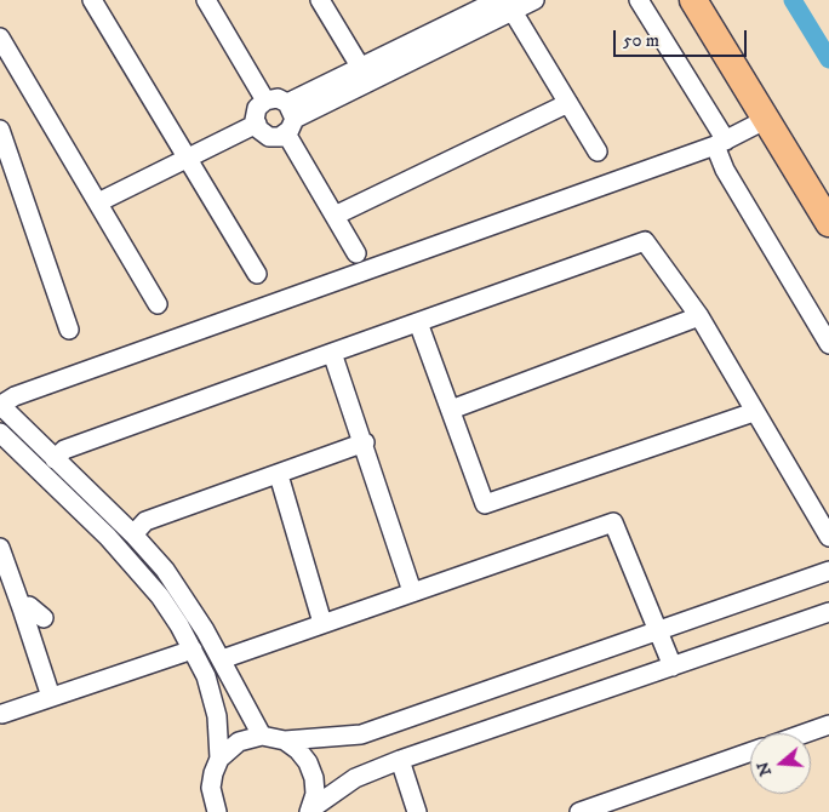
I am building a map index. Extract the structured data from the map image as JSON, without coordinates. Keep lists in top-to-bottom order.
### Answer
{
  "scale_bar": "50 m",
  "north": "left"
}
